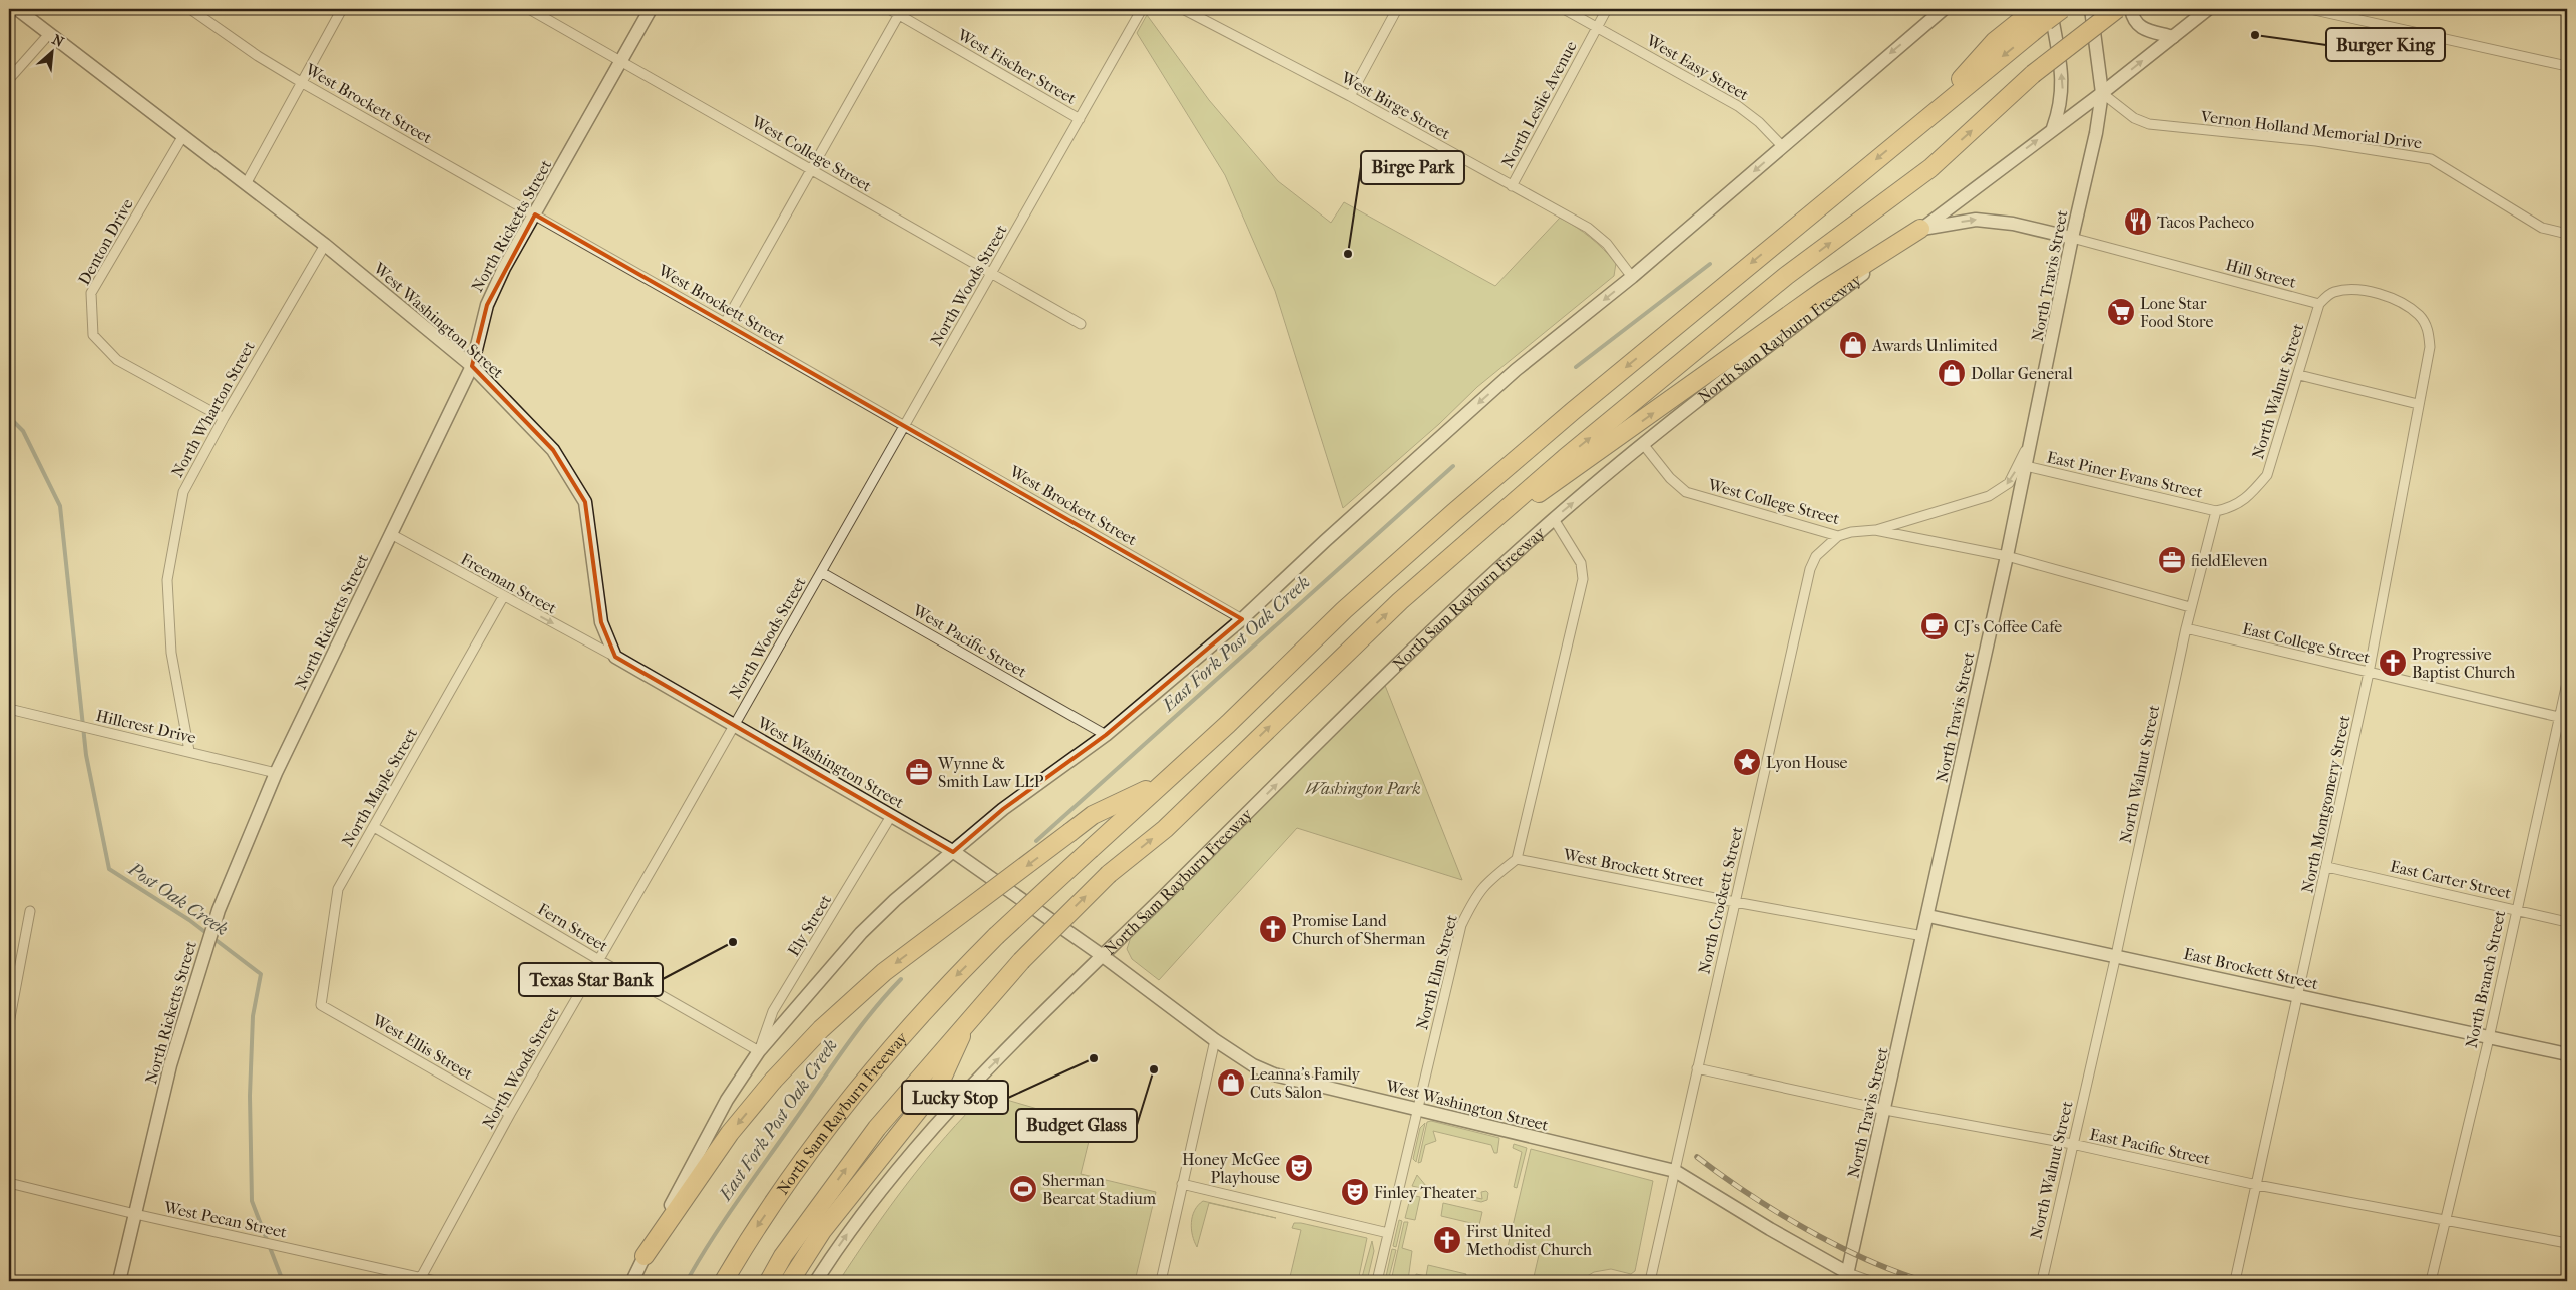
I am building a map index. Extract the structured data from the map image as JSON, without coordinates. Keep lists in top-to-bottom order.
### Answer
{
  "streets": {
    "highway": ["North Sam Rayburn Freeway"],
    "main road": [
      "North Ricketts Street",
      "North Travis Street",
      "West Washington Street",
      "East Brockett Street"
    ],
    "street": [
      "West Fischer Street",
      "West Easy Street",
      "West Brockett Street",
      "North Leslie Avenue",
      "West Birge Street",
      "Vernon Holland Memorial Drive",
      "West College Street",
      "Denton Drive",
      "Hill Street",
      "North Woods Street",
      "North Walnut Street",
      "North Wharton Street",
      "East Piner Evans Street",
      "Freeman Street",
      "West Pacific Street",
      "East College Street",
      "Hillcrest Drive",
      "North Maple Street",
      "North Montgomery Street",
      "East Carter Street",
      "North Crockett Street",
      "Ely Street",
      "Fern Street",
      "North Elm Street",
      "North Branch Street",
      "West Ellis Street",
      "East Pacific Street",
      "West Pecan Street"
    ]
  },
  "crossings": [
    ["West Fischer Street", "North Woods Street"],
    ["West Easy Street", "North Leslie Avenue"],
    ["West Brockett Street", "North Ricketts Street"],
    ["West Brockett Street", "North Travis Street"],
    ["West Brockett Street", "North Woods Street"],
    ["West Brockett Street", "North Crockett Street"],
    ["West Brockett Street", "North Elm Street"],
    ["North Leslie Avenue", "West Birge Street"],
    ["Vernon Holland Memorial Drive", "North Travis Street"],
    ["Vernon Holland Memorial Drive", "North Sam Rayburn Freeway"],
    ["West College Street", "North Ricketts Street"],
    ["West College Street", "North Travis Street"],
    ["West College Street", "North Woods Street"],
    ["West College Street", "North Sam Rayburn Freeway"],
    ["West College Street", "North Crockett Street"],
    ["North Ricketts Street", "West Washington Street"],
    ["North Ricketts Street", "Freeman Street"],
    ["North Ricketts Street", "Hillcrest Drive"],
    ["North Ricketts Street", "West Pecan Street"],
    ["Denton Drive", "West Washington Street"],
    ["Denton Drive", "North Wharton Street"],
    ["Hill Street", "North Travis Street"],
    ["Hill Street", "North Walnut Street"],
    ["Hill Street", "North Montgomery Street"],
    ["North Travis Street", "West Washington Street"],
    ["North Travis Street", "North Sam Rayburn Freeway"],
    ["North Travis Street", "East Piner Evans Street"],
    ["North Travis Street", "East Brockett Street"],
    ["North Travis Street", "East Pacific Street"],
    ["North Woods Street", "West Washington Street"],
    ["North Woods Street", "West Pacific Street"],
    ["North Woods Street", "Fern Street"],
    ["North Woods Street", "West Ellis Street"],
    ["North Woods Street", "West Pecan Street"],
    ["West Washington Street", "North Sam Rayburn Freeway"],
    ["West Washington Street", "North Wharton Street"],
    ["West Washington Street", "Freeman Street"],
    ["West Washington Street", "North Crockett Street"],
    ["West Washington Street", "Ely Street"],
    ["West Washington Street", "North Elm Street"],
    ["North Walnut Street", "East Piner Evans Street"],
    ["North Walnut Street", "East College Street"],
    ["North Walnut Street", "North Montgomery Street"],
    ["North Walnut Street", "East Brockett Street"],
    ["North Walnut Street", "East Pacific Street"],
    ["North Wharton Street", "Hillcrest Drive"],
    ["Freeman Street", "North Maple Street"],
    ["East College Street", "North Montgomery Street"],
    ["East College Street", "North Branch Street"],
    ["North Maple Street", "Fern Street"],
    ["North Maple Street", "West Ellis Street"],
    ["North Montgomery Street", "East Carter Street"],
    ["North Montgomery Street", "East Brockett Street"],
    ["North Montgomery Street", "East Pacific Street"],
    ["East Carter Street", "North Branch Street"],
    ["North Crockett Street", "East Pacific Street"],
    ["Ely Street", "Fern Street"],
    ["East Brockett Street", "North Branch Street"],
    ["North Branch Street", "East Pacific Street"]
  ],
  "one_way": ["Freeman Street"],
  "water": ["East Fork Post Oak Creek", "Post Oak Creek"],
  "parks": ["Washington Park"],
  "places": {
    "other": [
      "Burger King",
      "Birge Park",
      "Texas Star Bank",
      "Lucky Stop",
      "Budget Glass"
    ],
    "restaurant": ["Tacos Pacheco"],
    "supermarket": ["Lone Star Food Store"],
    "shop": ["Awards Unlimited", "Dollar General", "Leanna's Family Cuts Salon"],
    "office": ["fieldEleven", "Wynne & Smith Law LLP"],
    "cafe": ["CJ’s Coffee Cafe"],
    "church": ["Progressive Baptist Church", "Promise Land Church of Sherman", "First United Methodist Church"],
    "place": ["Lyon House"],
    "theatre": ["Honey McGee Playhouse", "Finley Theater"],
    "sports": ["Sherman Bearcat Stadium"]
  },
  "north": "top right"
}
